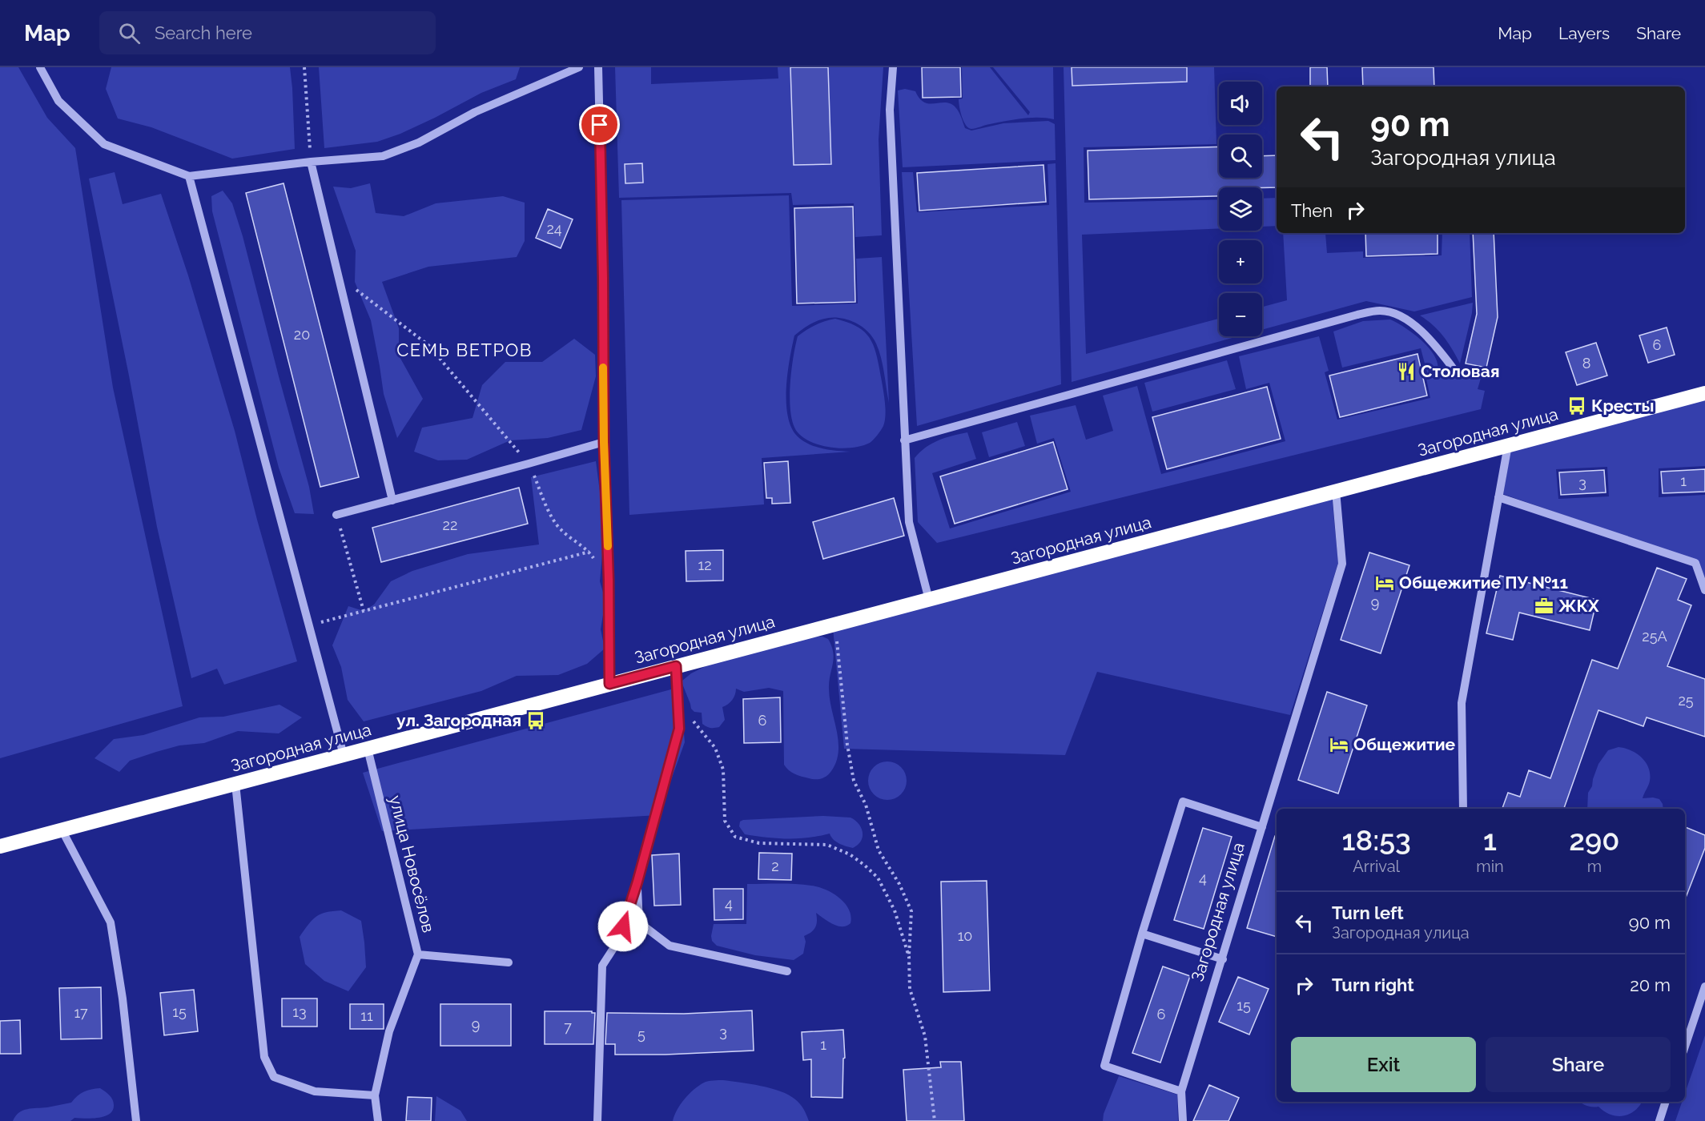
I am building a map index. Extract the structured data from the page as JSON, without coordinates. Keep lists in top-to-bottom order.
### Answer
{
  "streets": {
    "highway": ["Загородная улица"],
    "street": ["улица Новосёлов"]
  },
  "crossings": [
    ["Загородная улица", "улица Новосёлов"]
  ],
  "districts": ["СЕМЬ ВЕТРОВ"],
  "places": {
    "restaurant": ["Столовая"],
    "bus stop": ["Кресты", "ул. Загородная"],
    "hotel": ["Общежитие ПУ №11", "Общежитие"],
    "office": ["ЖКХ"]
  },
  "house_numbers": [
    "24",
    "20",
    "6",
    "8",
    "1",
    "3",
    "22",
    "12",
    "9",
    "25А",
    "25",
    "6",
    "2",
    "4",
    "4",
    "10",
    "15",
    "15",
    "13",
    "17",
    "6",
    "11",
    "9",
    "7",
    "3",
    "5",
    "1"
  ],
  "page": {
    "header": "Map",
    "search": "Search here",
    "nav": ["Map", "Layers", "Share"],
    "map_buttons": ["+", "−"],
    "turn": ["90 m", "Загородная улица"],
    "then": "Then",
    "eta": [
      "18:53",
      "Arrival",
      "1",
      "min",
      "290",
      "m"
    ],
    "list": [
      {
        "name": "Turn left",
        "note": "Загородная улица",
        "value": "90 m"
      },
      {
        "name": "Turn right",
        "value": "20 m"
      }
    ],
    "buttons": ["Exit", "Share"]
  }
}
